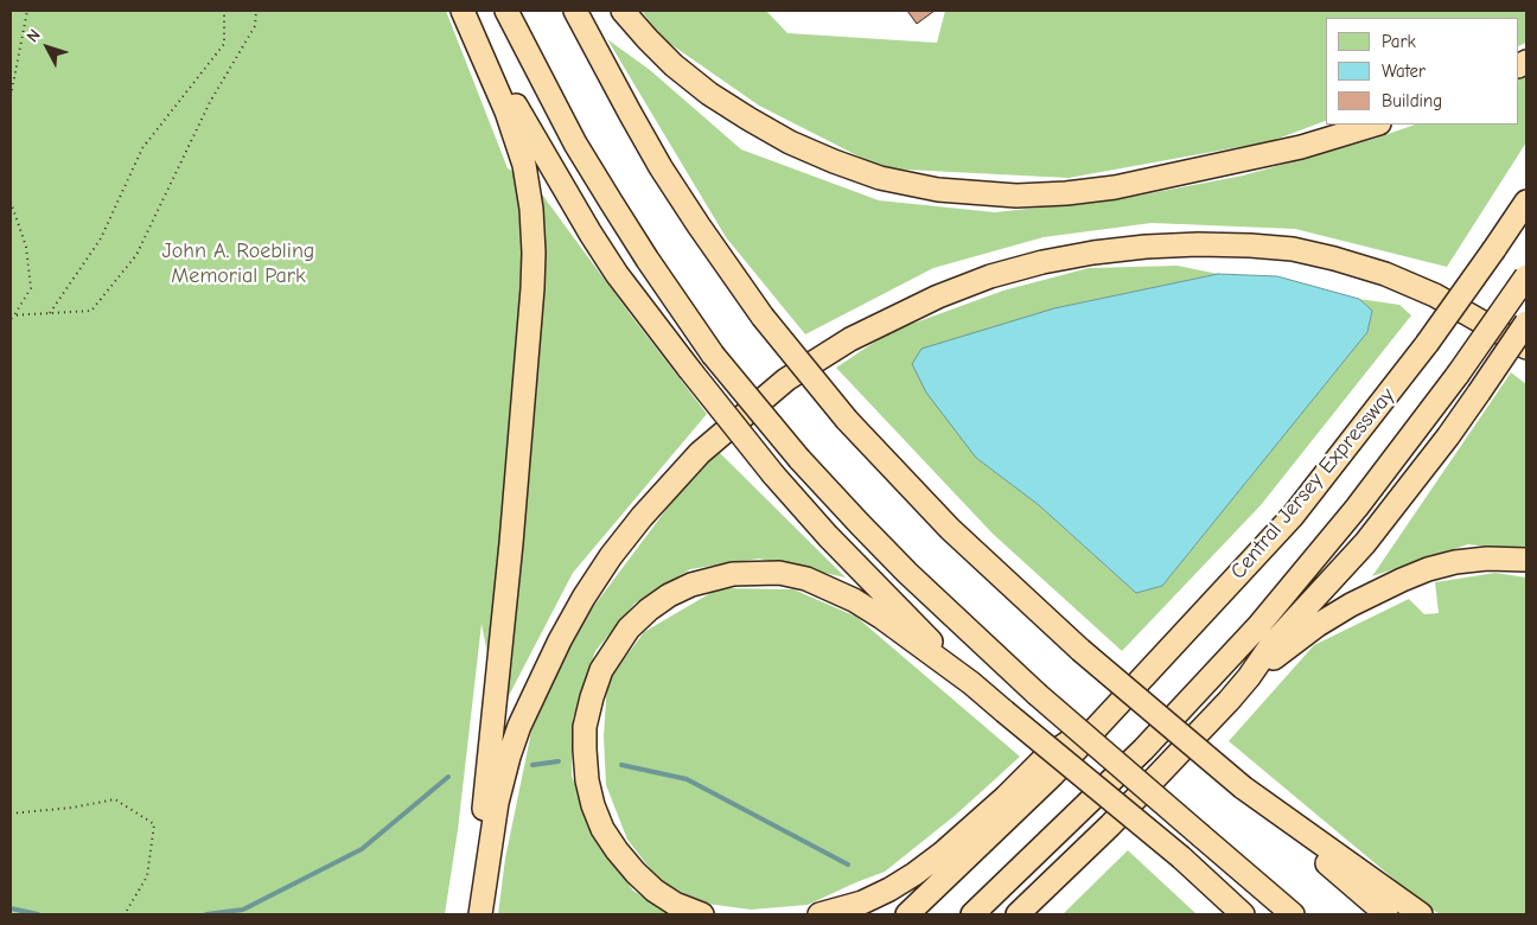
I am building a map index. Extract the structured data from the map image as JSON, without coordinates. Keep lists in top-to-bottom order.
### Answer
{
  "streets": {
    "highway": ["Central Jersey Expressway"]
  },
  "parks": ["John A. Roebling Memorial Park"],
  "legend": ["Park", "Water", "Building"],
  "north": "top left"
}
